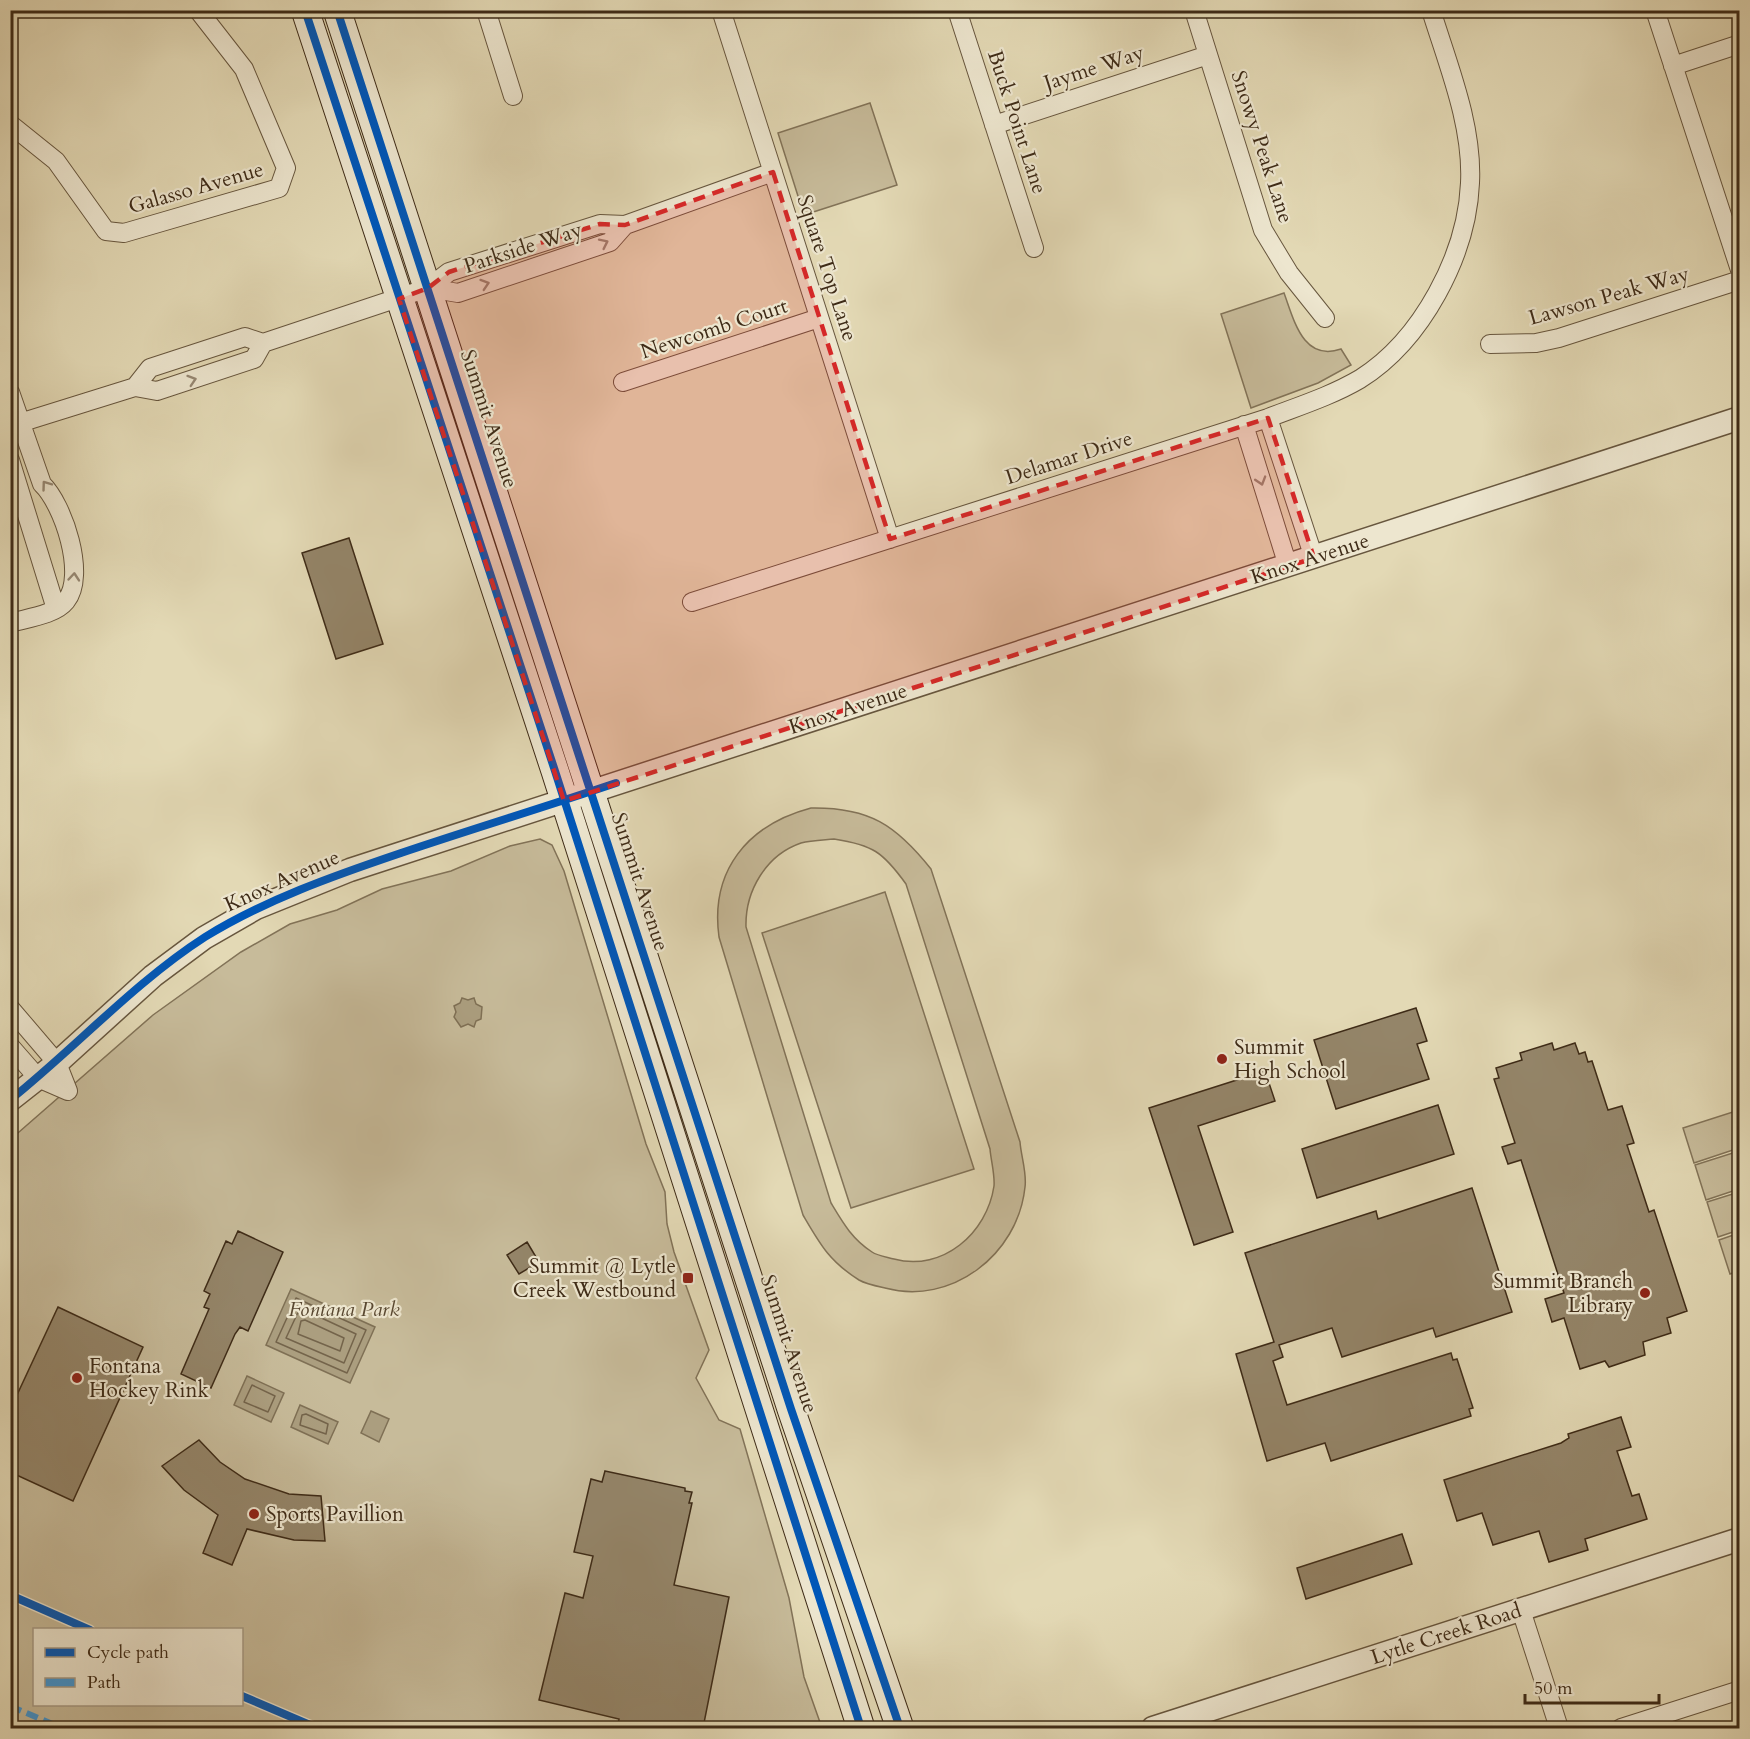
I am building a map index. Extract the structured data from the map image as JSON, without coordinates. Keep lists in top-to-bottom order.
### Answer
{
  "streets": {
    "main road": ["Summit Avenue"],
    "street": [
      "Jayme Way",
      "Buck Point Lane",
      "Snowy Peak Lane",
      "Galasso Avenue",
      "Parkside Way",
      "Square Top Lane",
      "Lawson Peak Way",
      "Newcomb Court",
      "Delamar Drive",
      "Knox Avenue",
      "Lytle Creek Road"
    ]
  },
  "crossings": [
    ["Jayme Way", "Buck Point Lane"],
    ["Jayme Way", "Snowy Peak Lane"],
    ["Parkside Way", "Square Top Lane"],
    ["Parkside Way", "Summit Avenue"],
    ["Square Top Lane", "Newcomb Court"],
    ["Square Top Lane", "Delamar Drive"],
    ["Summit Avenue", "Knox Avenue"]
  ],
  "parks": ["Fontana Park"],
  "places": {
    "other": [
      "Summit High School",
      "Summit Branch Library",
      "Fontana Hockey Rink",
      "Sports Pavillion"
    ],
    "transit": ["Summit @ Lytle Creek Westbound"]
  },
  "legend": ["Cycle path", "Path"],
  "scale_bar": "50 m"
}
